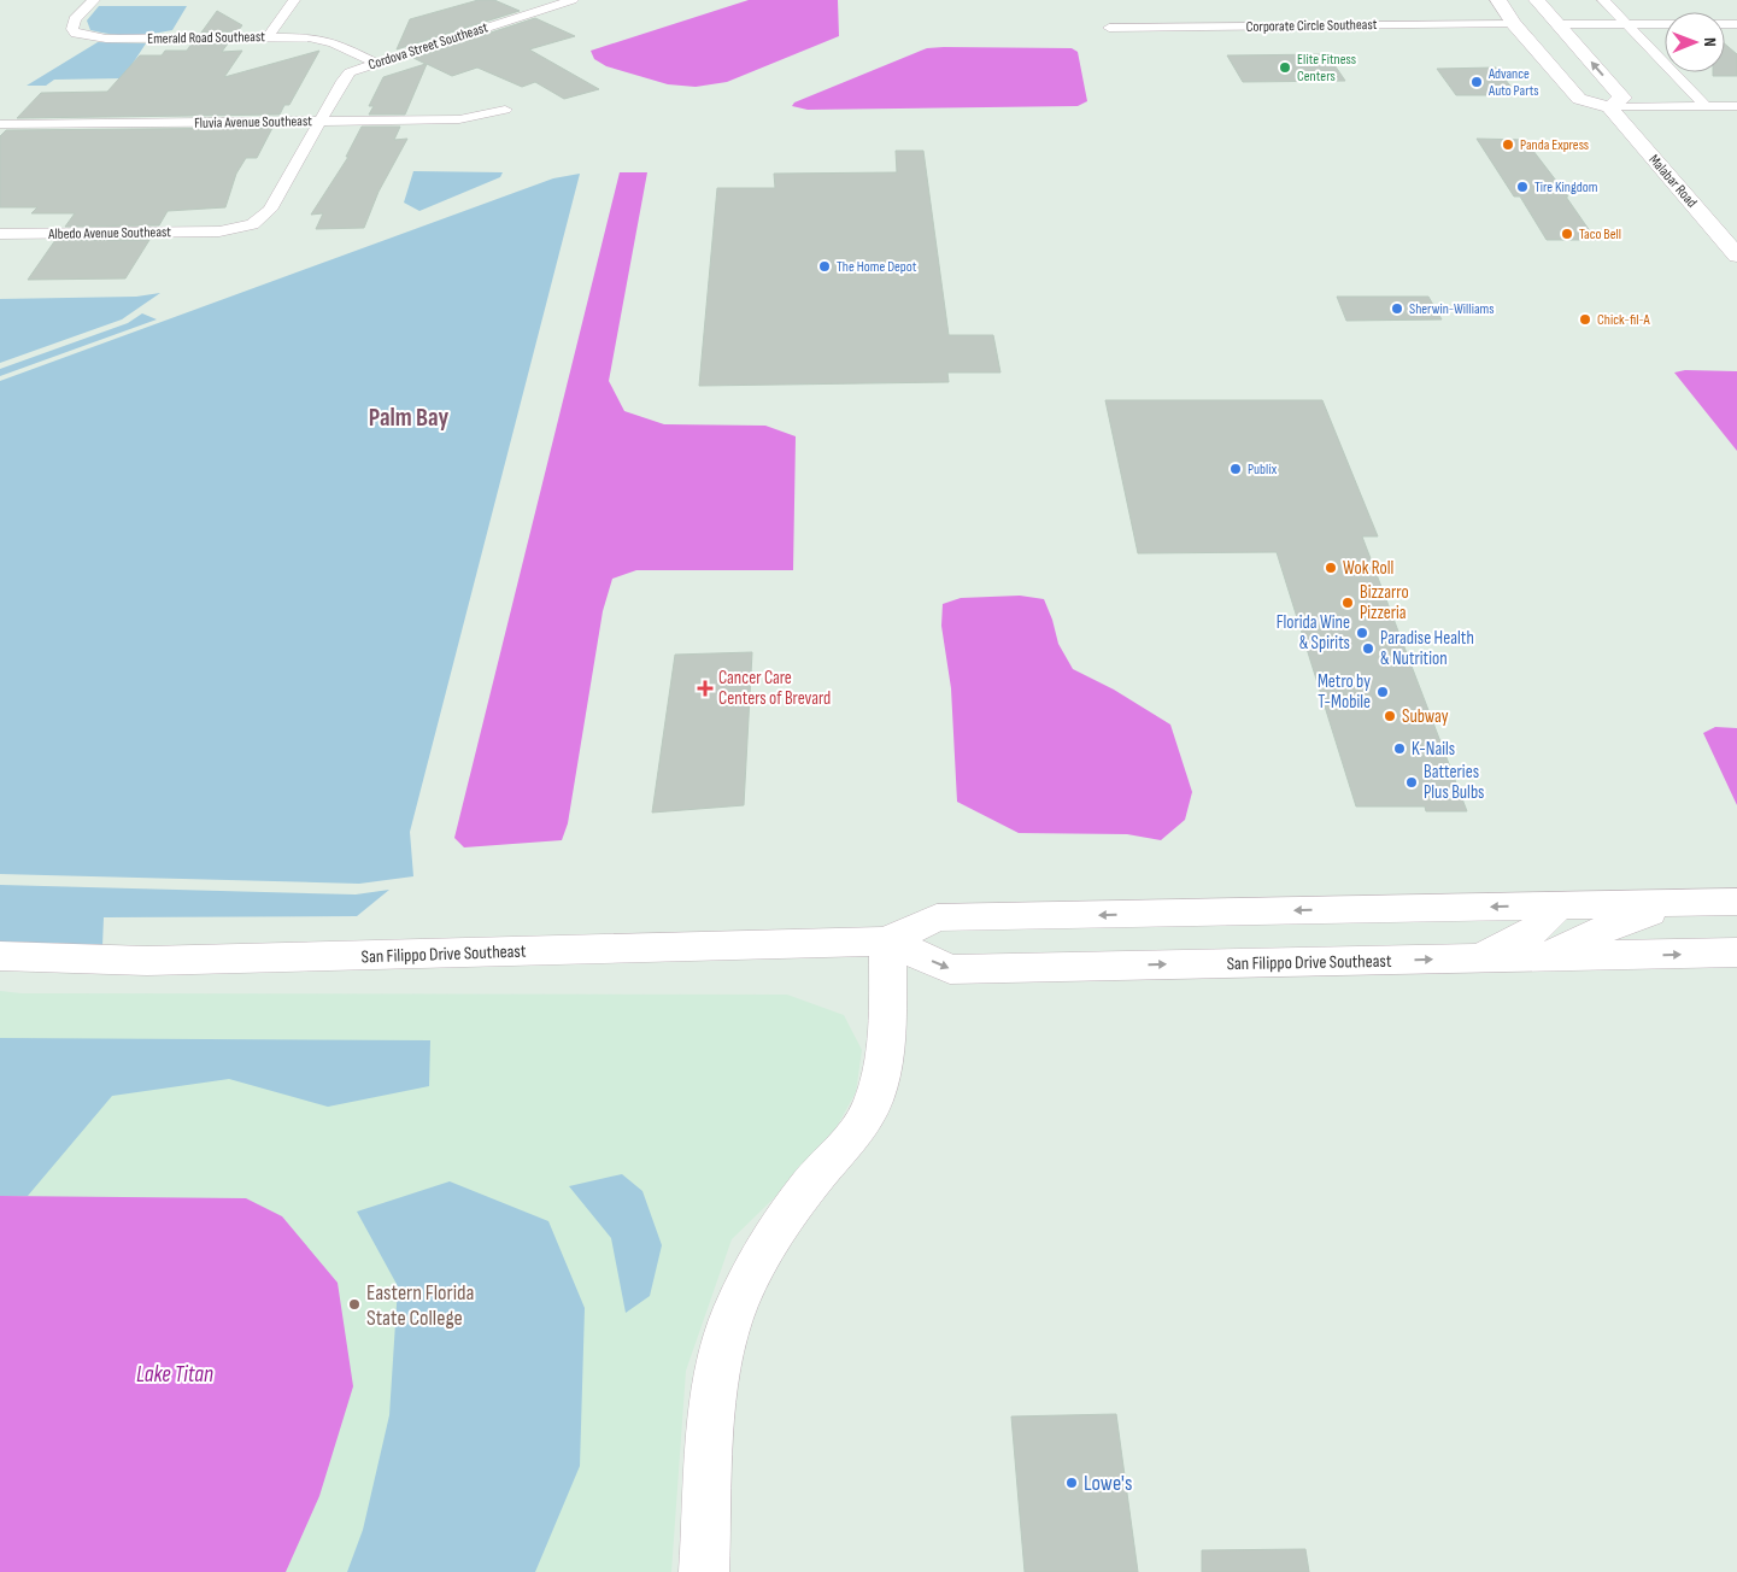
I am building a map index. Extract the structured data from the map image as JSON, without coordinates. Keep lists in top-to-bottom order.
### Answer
{
  "streets": {
    "street": [
      "Corporate Circle Southeast",
      "Emerald Road Southeast",
      "Cordova Street Southeast",
      "Fluvia Avenue Southeast",
      "Malabar Road",
      "Albedo Avenue Southeast",
      "San Filippo Drive Southeast"
    ]
  },
  "crossings": [
    ["Emerald Road Southeast", "Cordova Street Southeast"],
    ["Cordova Street Southeast", "Fluvia Avenue Southeast"],
    ["Cordova Street Southeast", "Albedo Avenue Southeast"]
  ],
  "districts": ["Palm Bay"],
  "water": ["Lake Titan"],
  "places": {
    "other": [
      "Elite Fitness Centers",
      "Advance Auto Parts",
      "Panda Express",
      "Tire Kingdom",
      "Taco Bell",
      "The Home Depot",
      "Sherwin-Williams",
      "Chick-fil-A",
      "Publix",
      "Wok Roll",
      "Bizzarro Pizzeria",
      "Florida Wine & Spirits",
      "Paradise Health & Nutrition",
      "Metro by T-Mobile",
      "Subway",
      "K-Nails",
      "Batteries Plus Bulbs",
      "Eastern Florida State College",
      "Lowe's"
    ],
    "health": ["Cancer Care Centers of Brevard"]
  },
  "north": "right"
}
